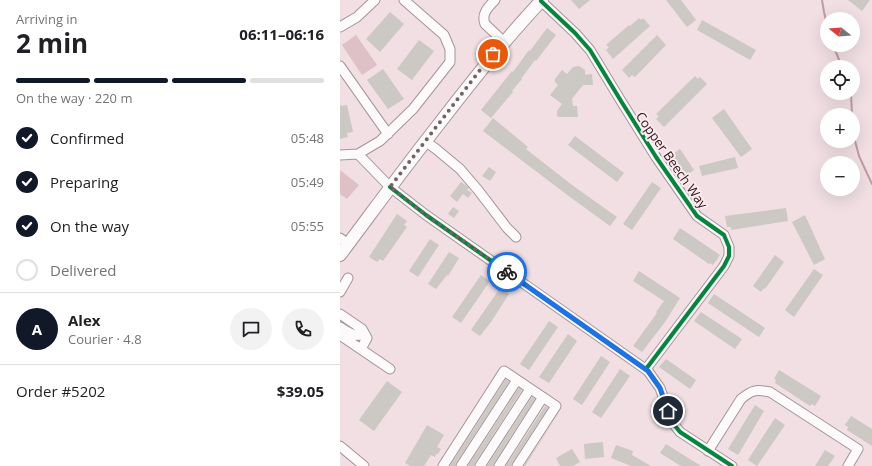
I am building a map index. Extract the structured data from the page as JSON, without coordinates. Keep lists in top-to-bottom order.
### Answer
{
  "streets": {
    "street": ["Copper Beech Way"]
  },
  "north": "left",
  "page": {
    "heading": ["2 min", "Arriving in", "06:11–06:16"],
    "panel": [
      "Alex",
      "Courier · 4.8",
      "Order #5202",
      "$39.05"
    ],
    "map_buttons": ["+", "−"],
    "bar": "On the way · 220 m",
    "list": [
      ["Confirmed", "05:48"],
      ["Preparing", "05:49"],
      ["On the way", "05:55"],
      "Delivered"
    ],
    "round": "A"
  }
}
